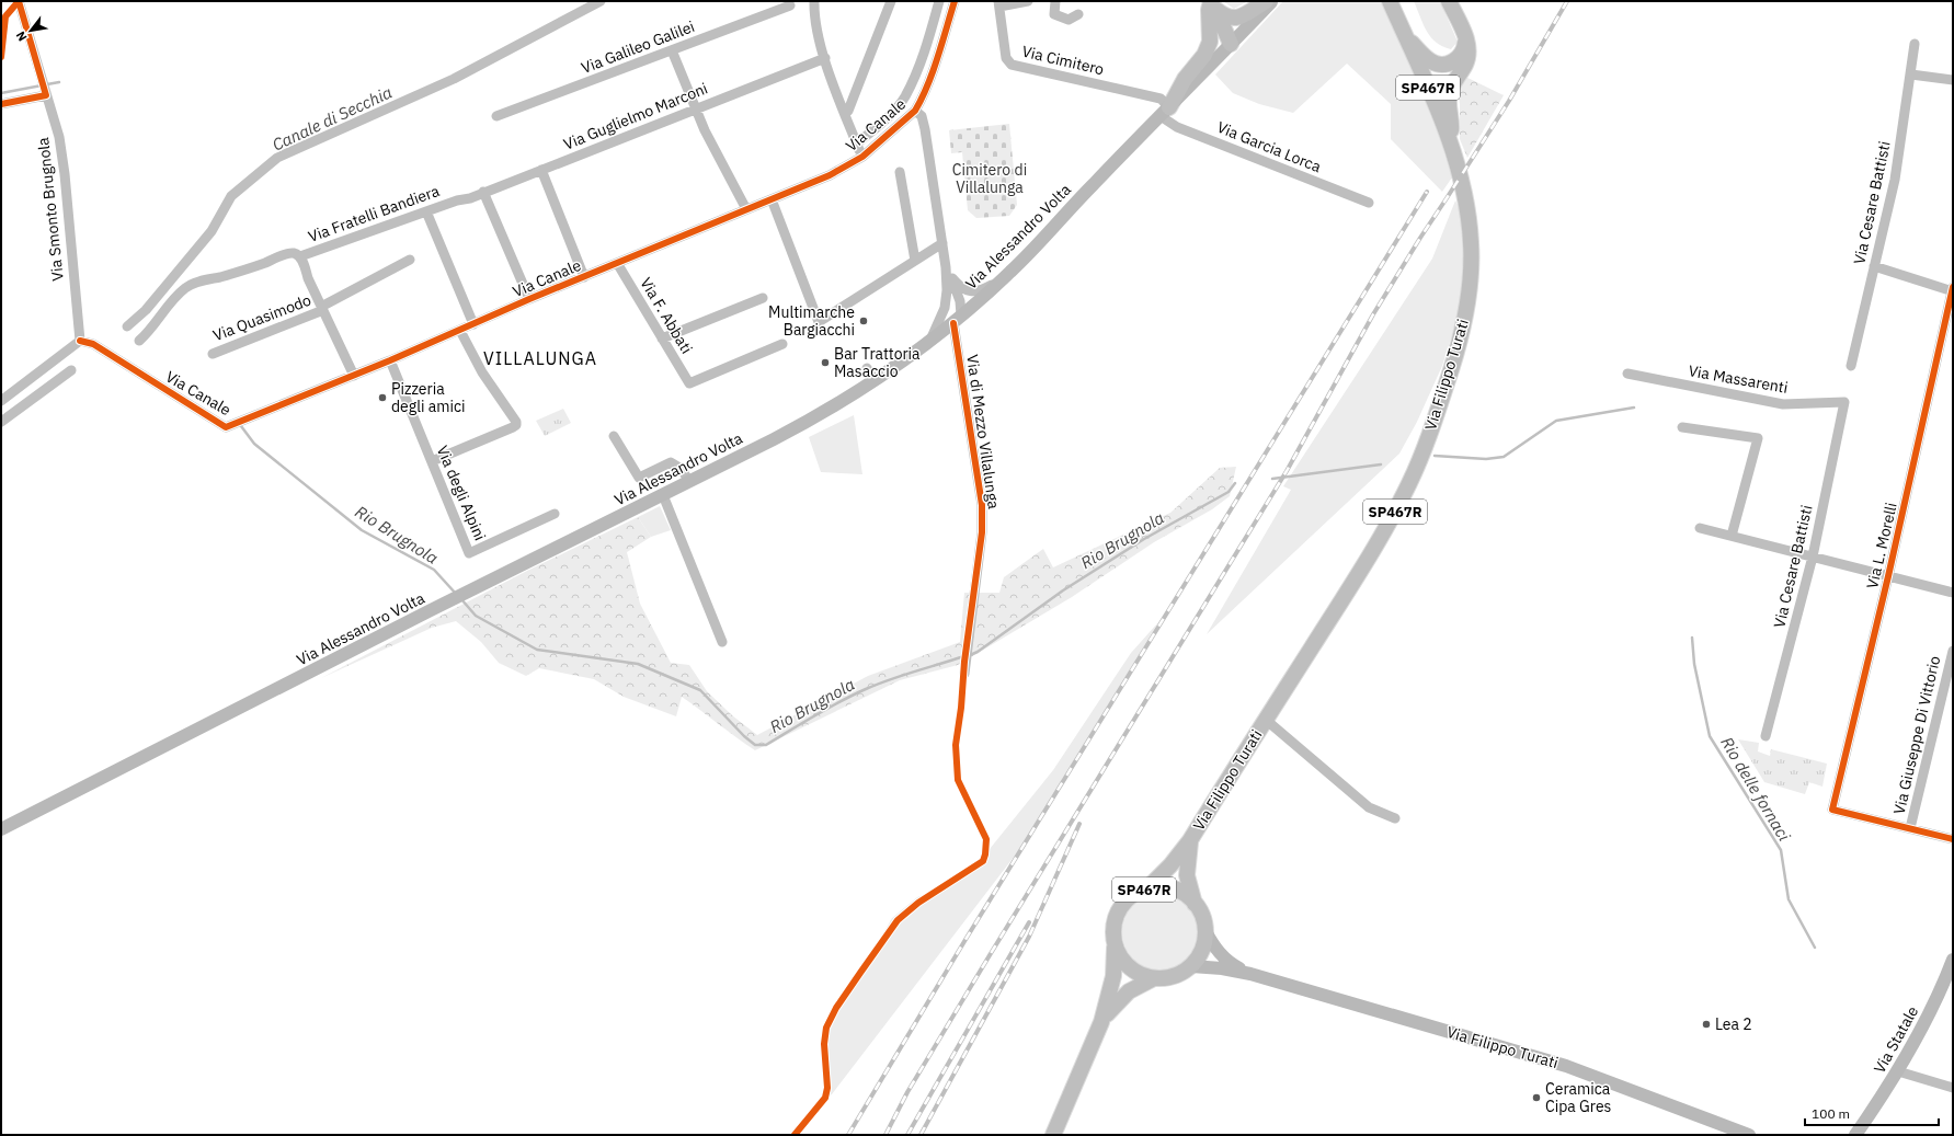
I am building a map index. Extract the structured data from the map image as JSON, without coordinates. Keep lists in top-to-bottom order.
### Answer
{
  "streets": {
    "main road": [
      "SP467R",
      "Via Alessandro Volta",
      "Via Filippo Turati",
      "Via Statale"
    ],
    "street": [
      "Via Galileo Galilei",
      "Via Cimitero",
      "Via Guglielmo Marconi",
      "Via Canale",
      "Via Garcia Lorca",
      "Via Cesare Battisti",
      "Via Smonto Brugnola",
      "Via Fratelli Bandiera",
      "Via F. Abbati",
      "Via Quasimodo",
      "Via Massarenti",
      "Via di Mezzo Villalunga",
      "Via degli Alpini",
      "Via L. Morelli",
      "Via Giuseppe Di Vittorio"
    ]
  },
  "crossings": [
    ["Via Cimitero", "Via Garcia Lorca"],
    ["Via Cimitero", "Via Alessandro Volta"],
    ["SP467R", "Via Filippo Turati"],
    ["Via Guglielmo Marconi", "Via Fratelli Bandiera"],
    ["Via Canale", "Via Smonto Brugnola"],
    ["Via Canale", "Via Fratelli Bandiera"],
    ["Via Canale", "Via F. Abbati"],
    ["Via Canale", "Via degli Alpini"],
    ["Via Garcia Lorca", "Via Alessandro Volta"],
    ["Via Cesare Battisti", "Via Massarenti"],
    ["Via Fratelli Bandiera", "Via Quasimodo"],
    ["Via Alessandro Volta", "Via di Mezzo Villalunga"],
    ["Via L. Morelli", "Via Giuseppe Di Vittorio"]
  ],
  "districts": ["VILLALUNGA"],
  "water": ["Canale di Secchia", "Rio Brugnola", "Rio delle fornaci"],
  "parks": ["Cimitero di Villalunga"],
  "places": [
    "Multimarche Bargiacchi",
    "Bar Trattoria Masaccio",
    "Pizzeria degli amici",
    "Lea 2",
    "Ceramica Cipa Gres"
  ],
  "scale_bar": "100 m",
  "north": "bottom left"
}
